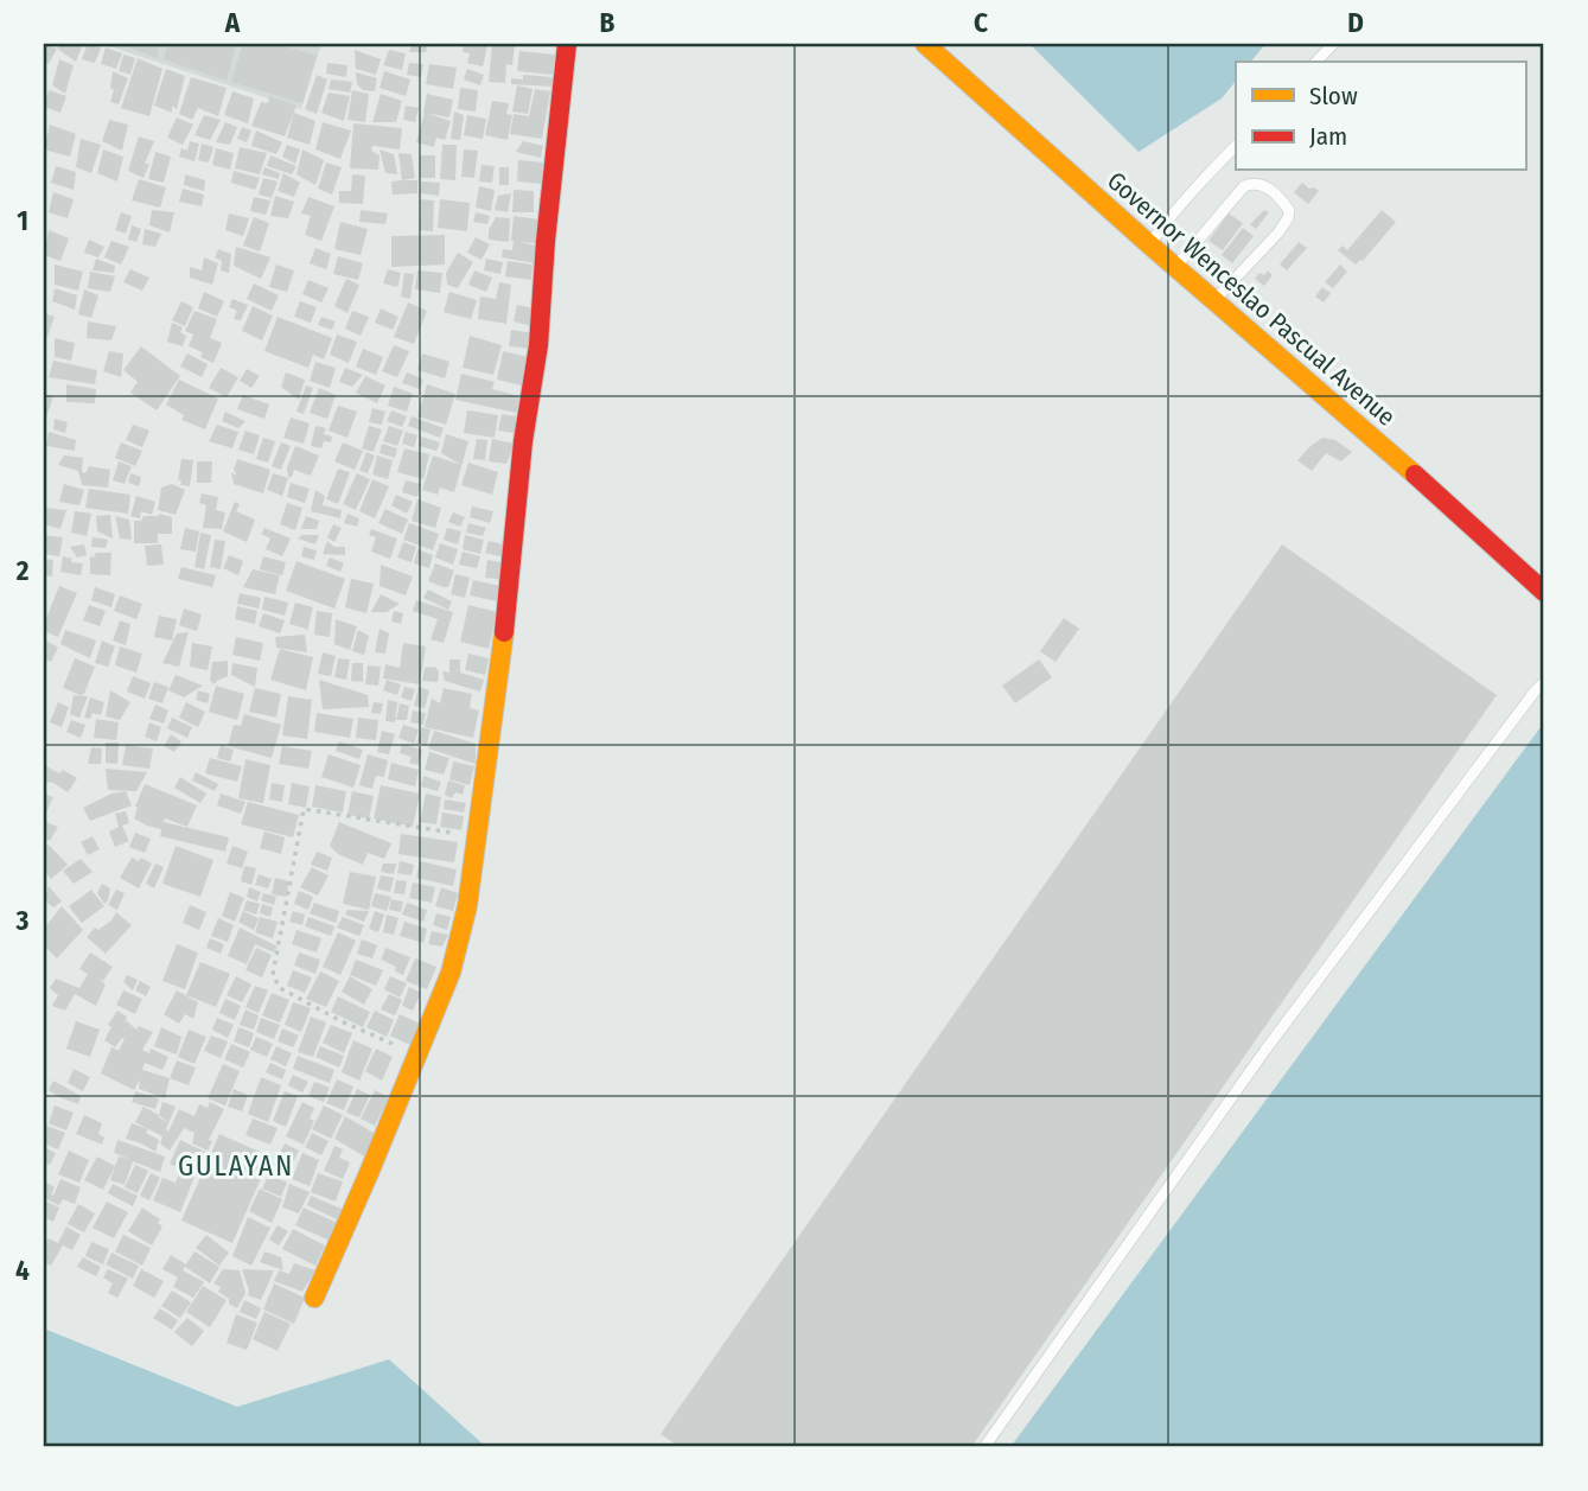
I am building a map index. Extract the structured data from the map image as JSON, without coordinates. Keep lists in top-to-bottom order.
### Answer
{
  "streets": {
    "street": ["Governor Wenceslao Pascual Avenue"]
  },
  "districts": ["GULAYAN"],
  "legend": ["Slow", "Jam"],
  "grid": {
    "columns": [
      "A",
      "B",
      "C",
      "D"
    ],
    "rows": [
      "1",
      "2",
      "3",
      "4"
    ]
  }
}
